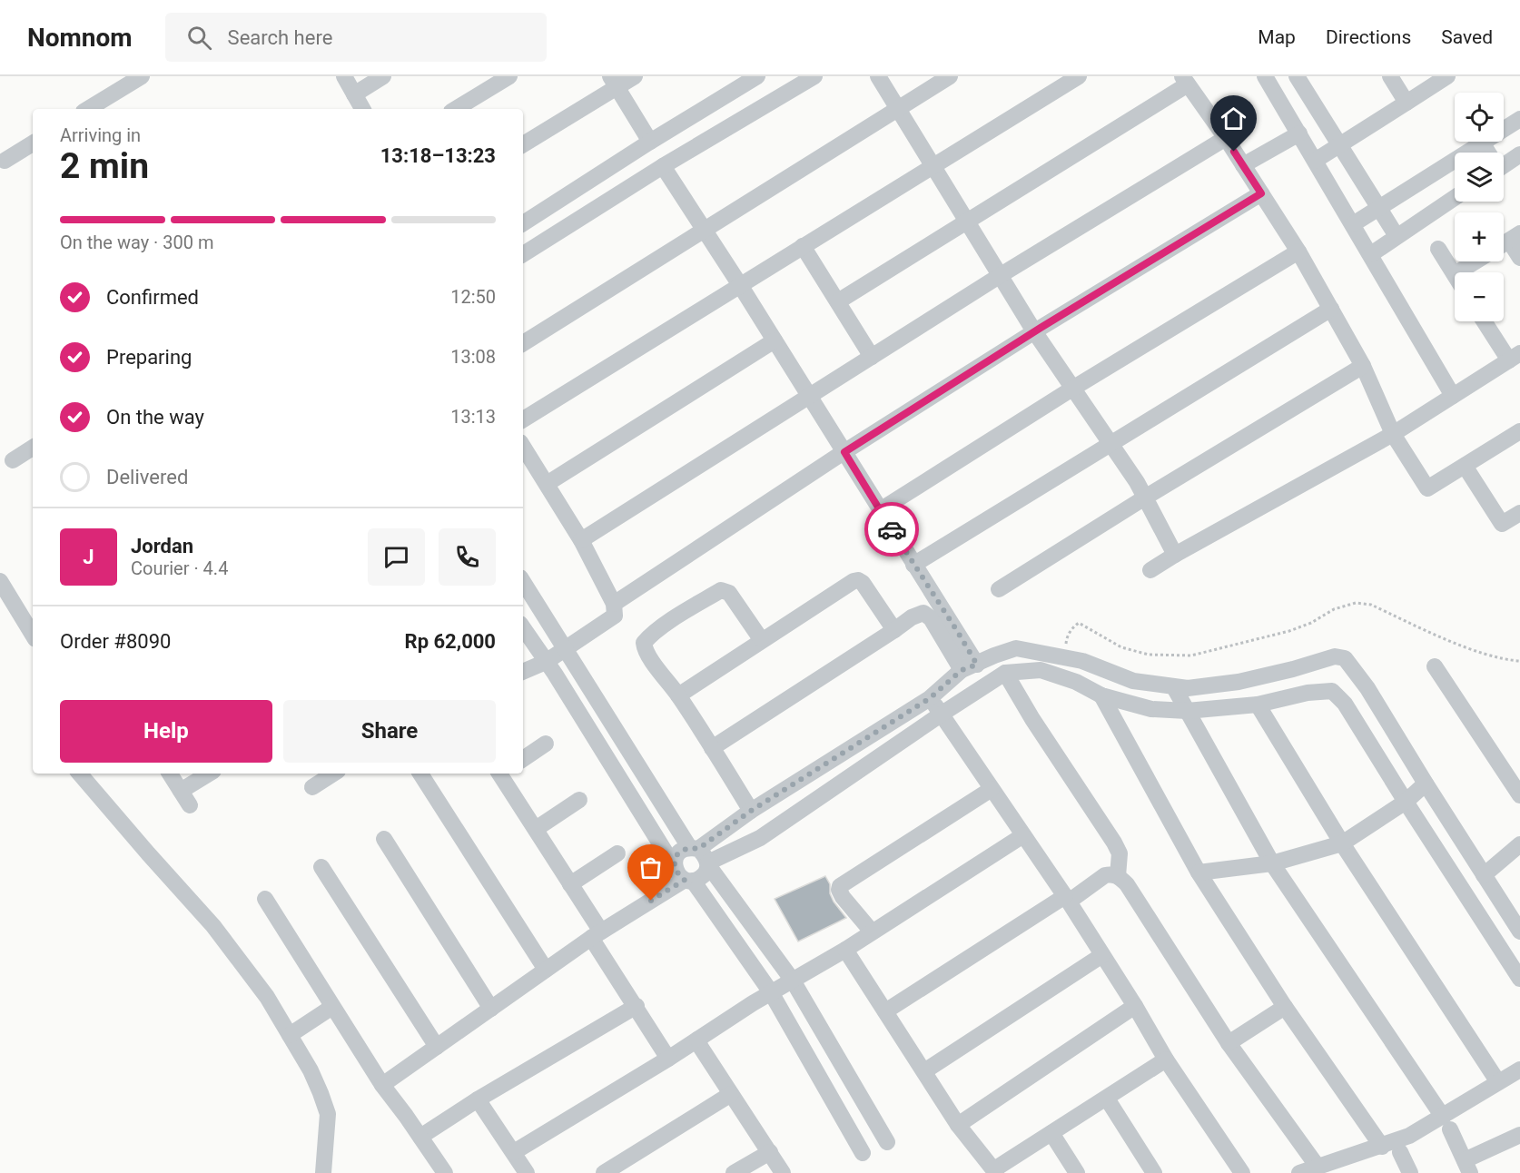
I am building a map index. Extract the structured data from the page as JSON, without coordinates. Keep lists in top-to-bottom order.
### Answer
{
  "page": {
    "header": "Nomnom",
    "search": "Search here",
    "nav": ["Map", "Directions", "Saved"],
    "map_buttons": ["+", "−"],
    "heading": ["2 min", "Arriving in", "13:18–13:23"],
    "panel": [
      "Jordan",
      "Courier · 4.4",
      "Order #8090",
      "Rp 62,000"
    ],
    "bar": "On the way · 300 m",
    "list": [
      ["Confirmed", "12:50"],
      ["Preparing", "13:08"],
      ["On the way", "13:13"],
      "Delivered"
    ],
    "round": "J",
    "buttons": ["Help", "Share"]
  }
}
